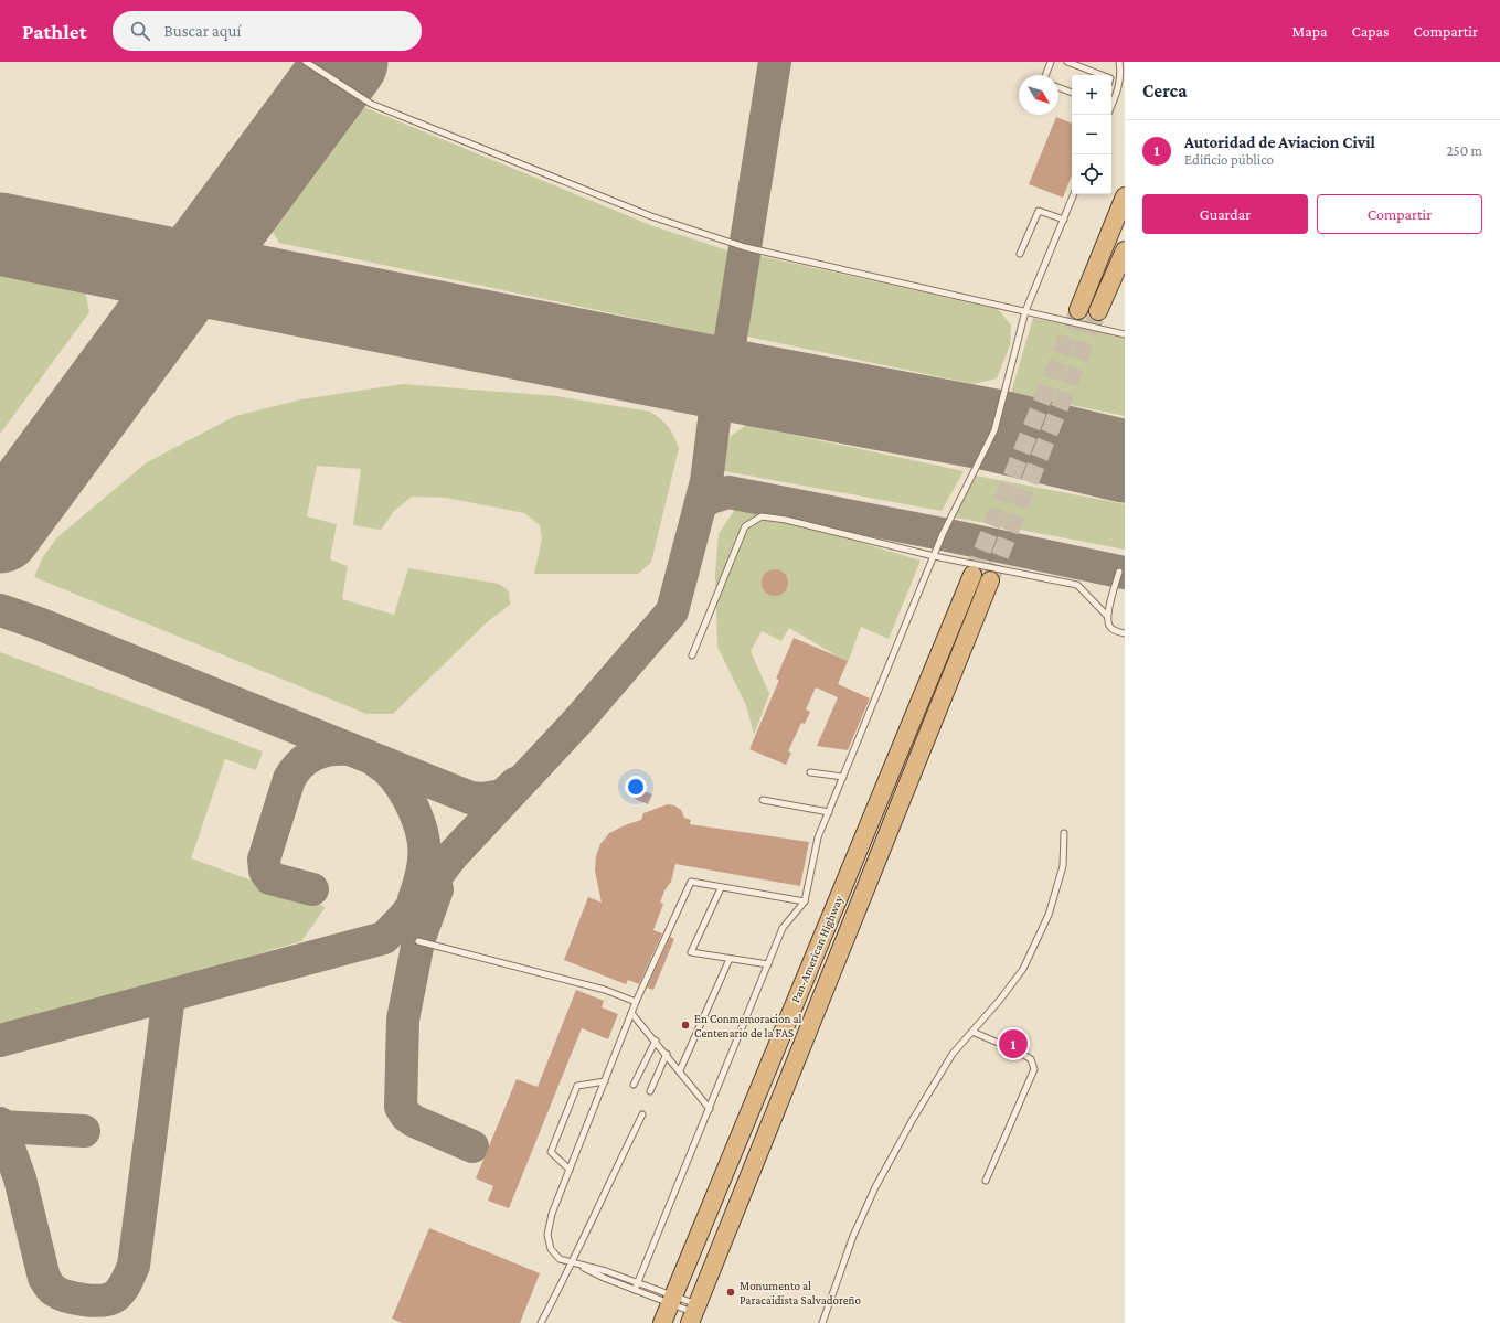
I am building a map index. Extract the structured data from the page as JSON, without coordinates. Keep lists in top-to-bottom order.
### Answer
{
  "streets": {
    "highway": ["Pan-American Highway"]
  },
  "places": ["En Conmemoracion al Centenario de la FAS", "Monumento al Paracaidista Salvadoreño"],
  "north": "bottom right",
  "page": {
    "header": "Pathlet",
    "search": "Buscar aquí",
    "nav": ["Mapa", "Capas", "Compartir"],
    "heading": "Cerca",
    "map_buttons": ["+", "−"],
    "list": [
      {
        "mark": "1",
        "name": "Autoridad de Aviacion Civil",
        "note": "Edificio público",
        "value": "250 m"
      }
    ],
    "buttons": ["Guardar", "Compartir"],
    "pins": "1"
  }
}
